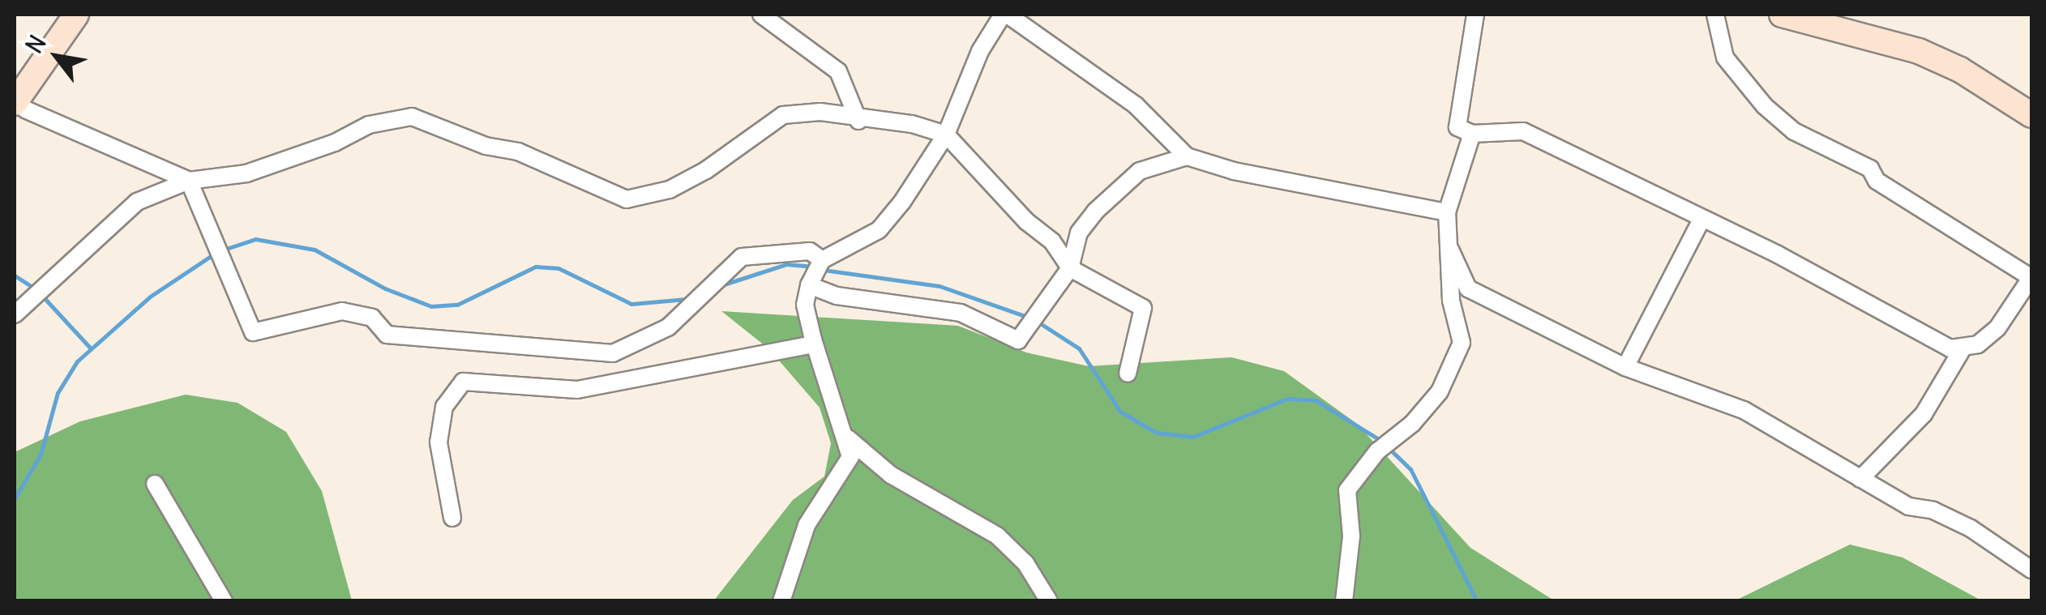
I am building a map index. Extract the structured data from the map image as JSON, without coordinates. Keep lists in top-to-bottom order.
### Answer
{
  "north": "top left"
}
